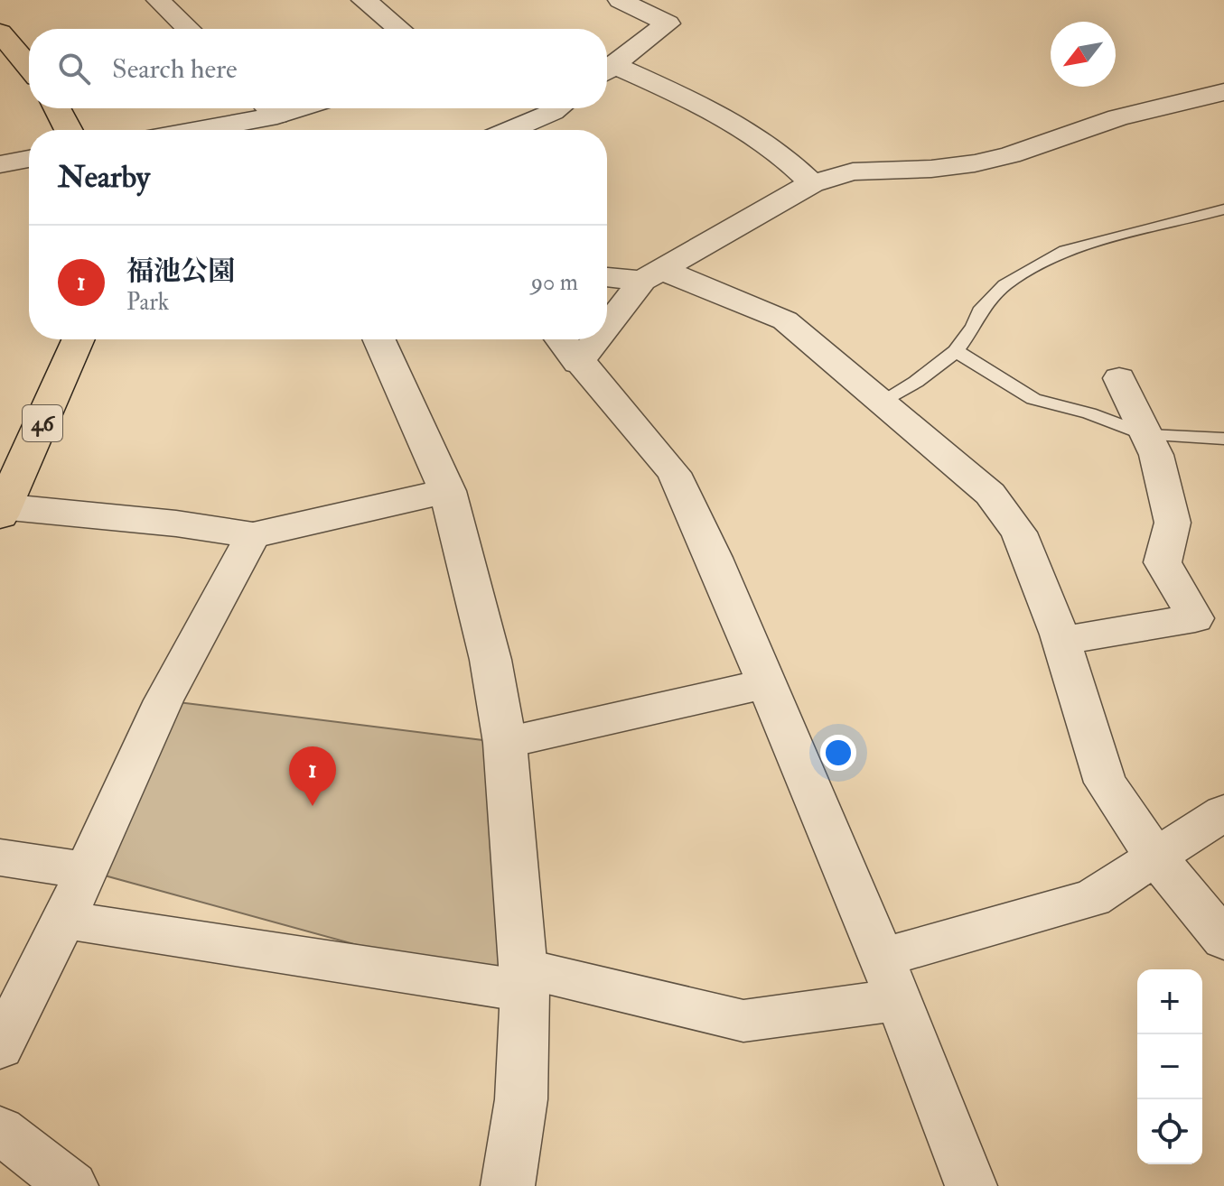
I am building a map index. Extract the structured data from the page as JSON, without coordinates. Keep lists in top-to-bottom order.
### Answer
{
  "streets": {
    "main road": ["46"]
  },
  "north": "bottom left",
  "page": {
    "search": "Search here",
    "heading": "Nearby",
    "list": [
      {
        "mark": "1",
        "name": "福池公園",
        "note": "Park",
        "value": "90 m"
      }
    ],
    "pins": "1",
    "map_buttons": ["+", "−"]
  }
}
